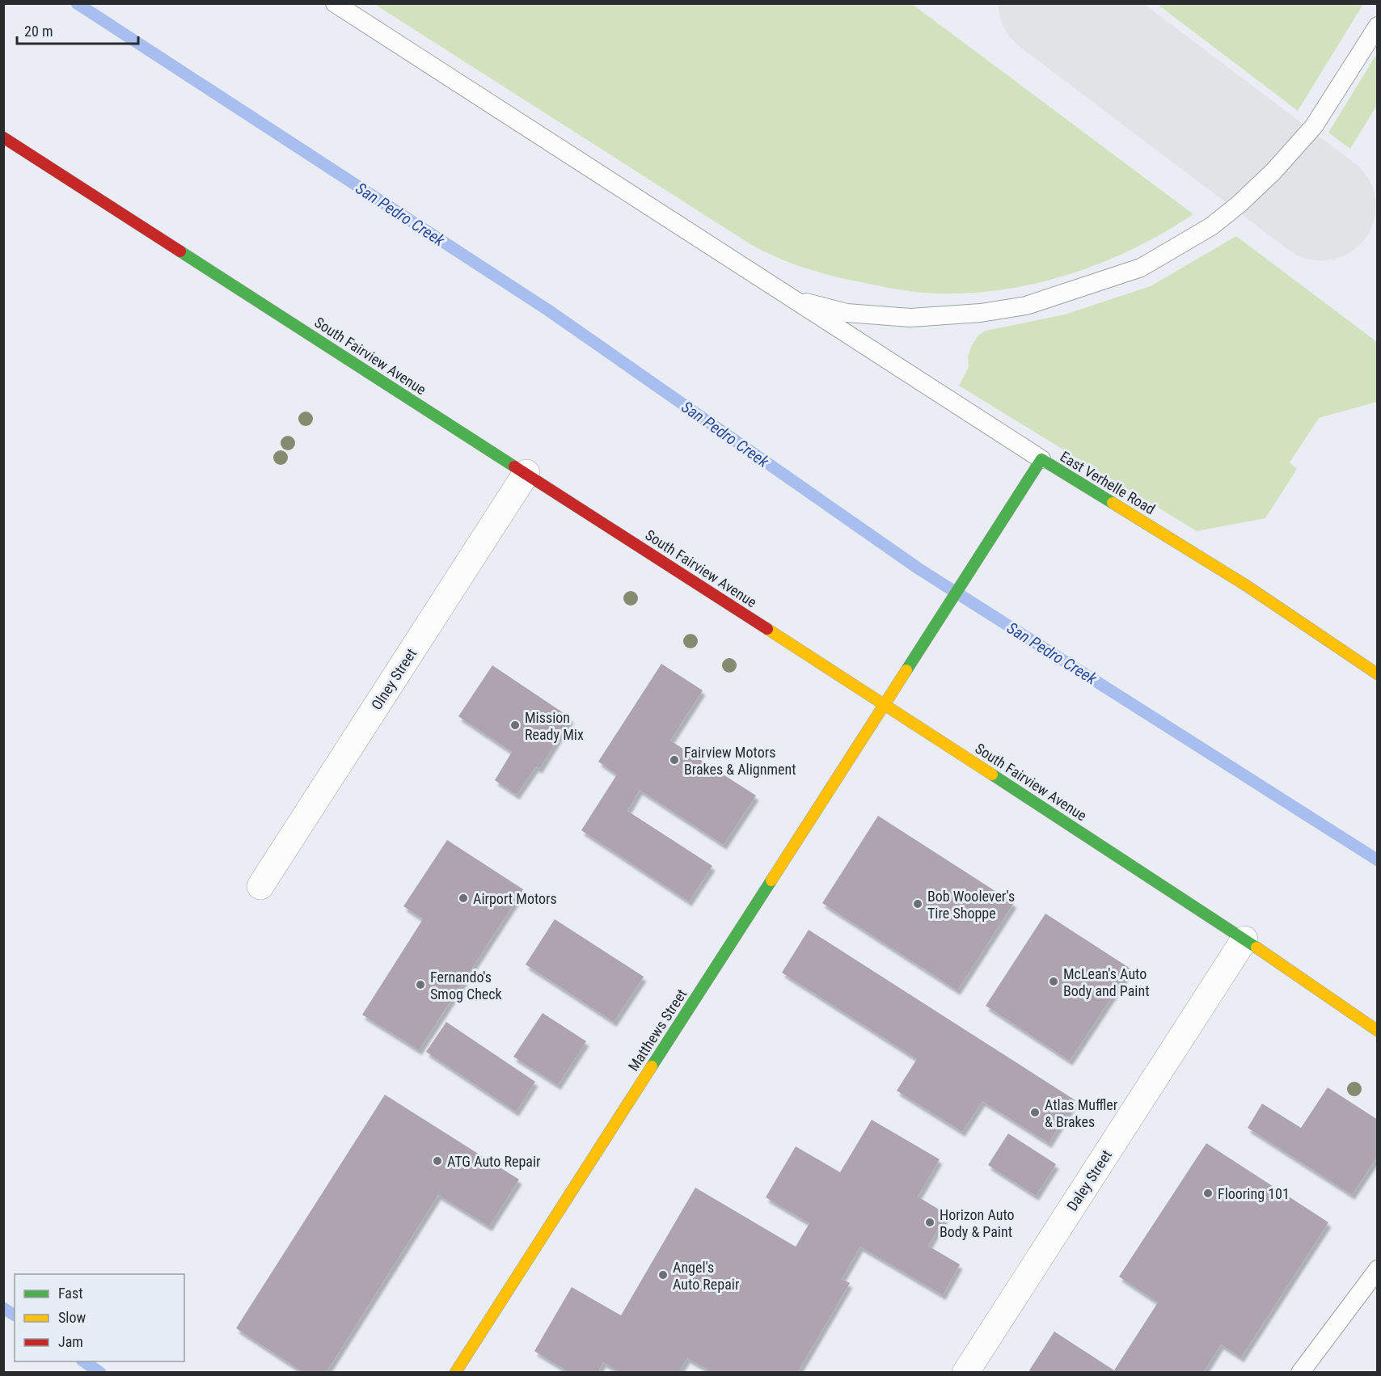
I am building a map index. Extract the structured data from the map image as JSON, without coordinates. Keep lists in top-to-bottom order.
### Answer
{
  "streets": {
    "street": [
      "South Fairview Avenue",
      "East Verhelle Road",
      "Olney Street",
      "Matthews Street",
      "Daley Street"
    ]
  },
  "crossings": [
    ["South Fairview Avenue", "East Verhelle Road"],
    ["South Fairview Avenue", "Olney Street"],
    ["South Fairview Avenue", "Matthews Street"],
    ["South Fairview Avenue", "Daley Street"],
    ["East Verhelle Road", "Matthews Street"]
  ],
  "water": ["San Pedro Creek"],
  "places": [
    "Mission Ready Mix",
    "Fairview Motors Brakes & Alignment",
    "Airport Motors",
    "Bob Woolever's Tire Shoppe",
    "McLean's Auto Body and Paint",
    "Fernando's Smog Check",
    "Atlas Muffler & Brakes",
    "ATG Auto Repair",
    "Flooring 101",
    "Horizon Auto Body & Paint",
    "Angel's Auto Repair"
  ],
  "legend": ["Fast", "Slow", "Jam"],
  "scale_bar": "20 m"
}
